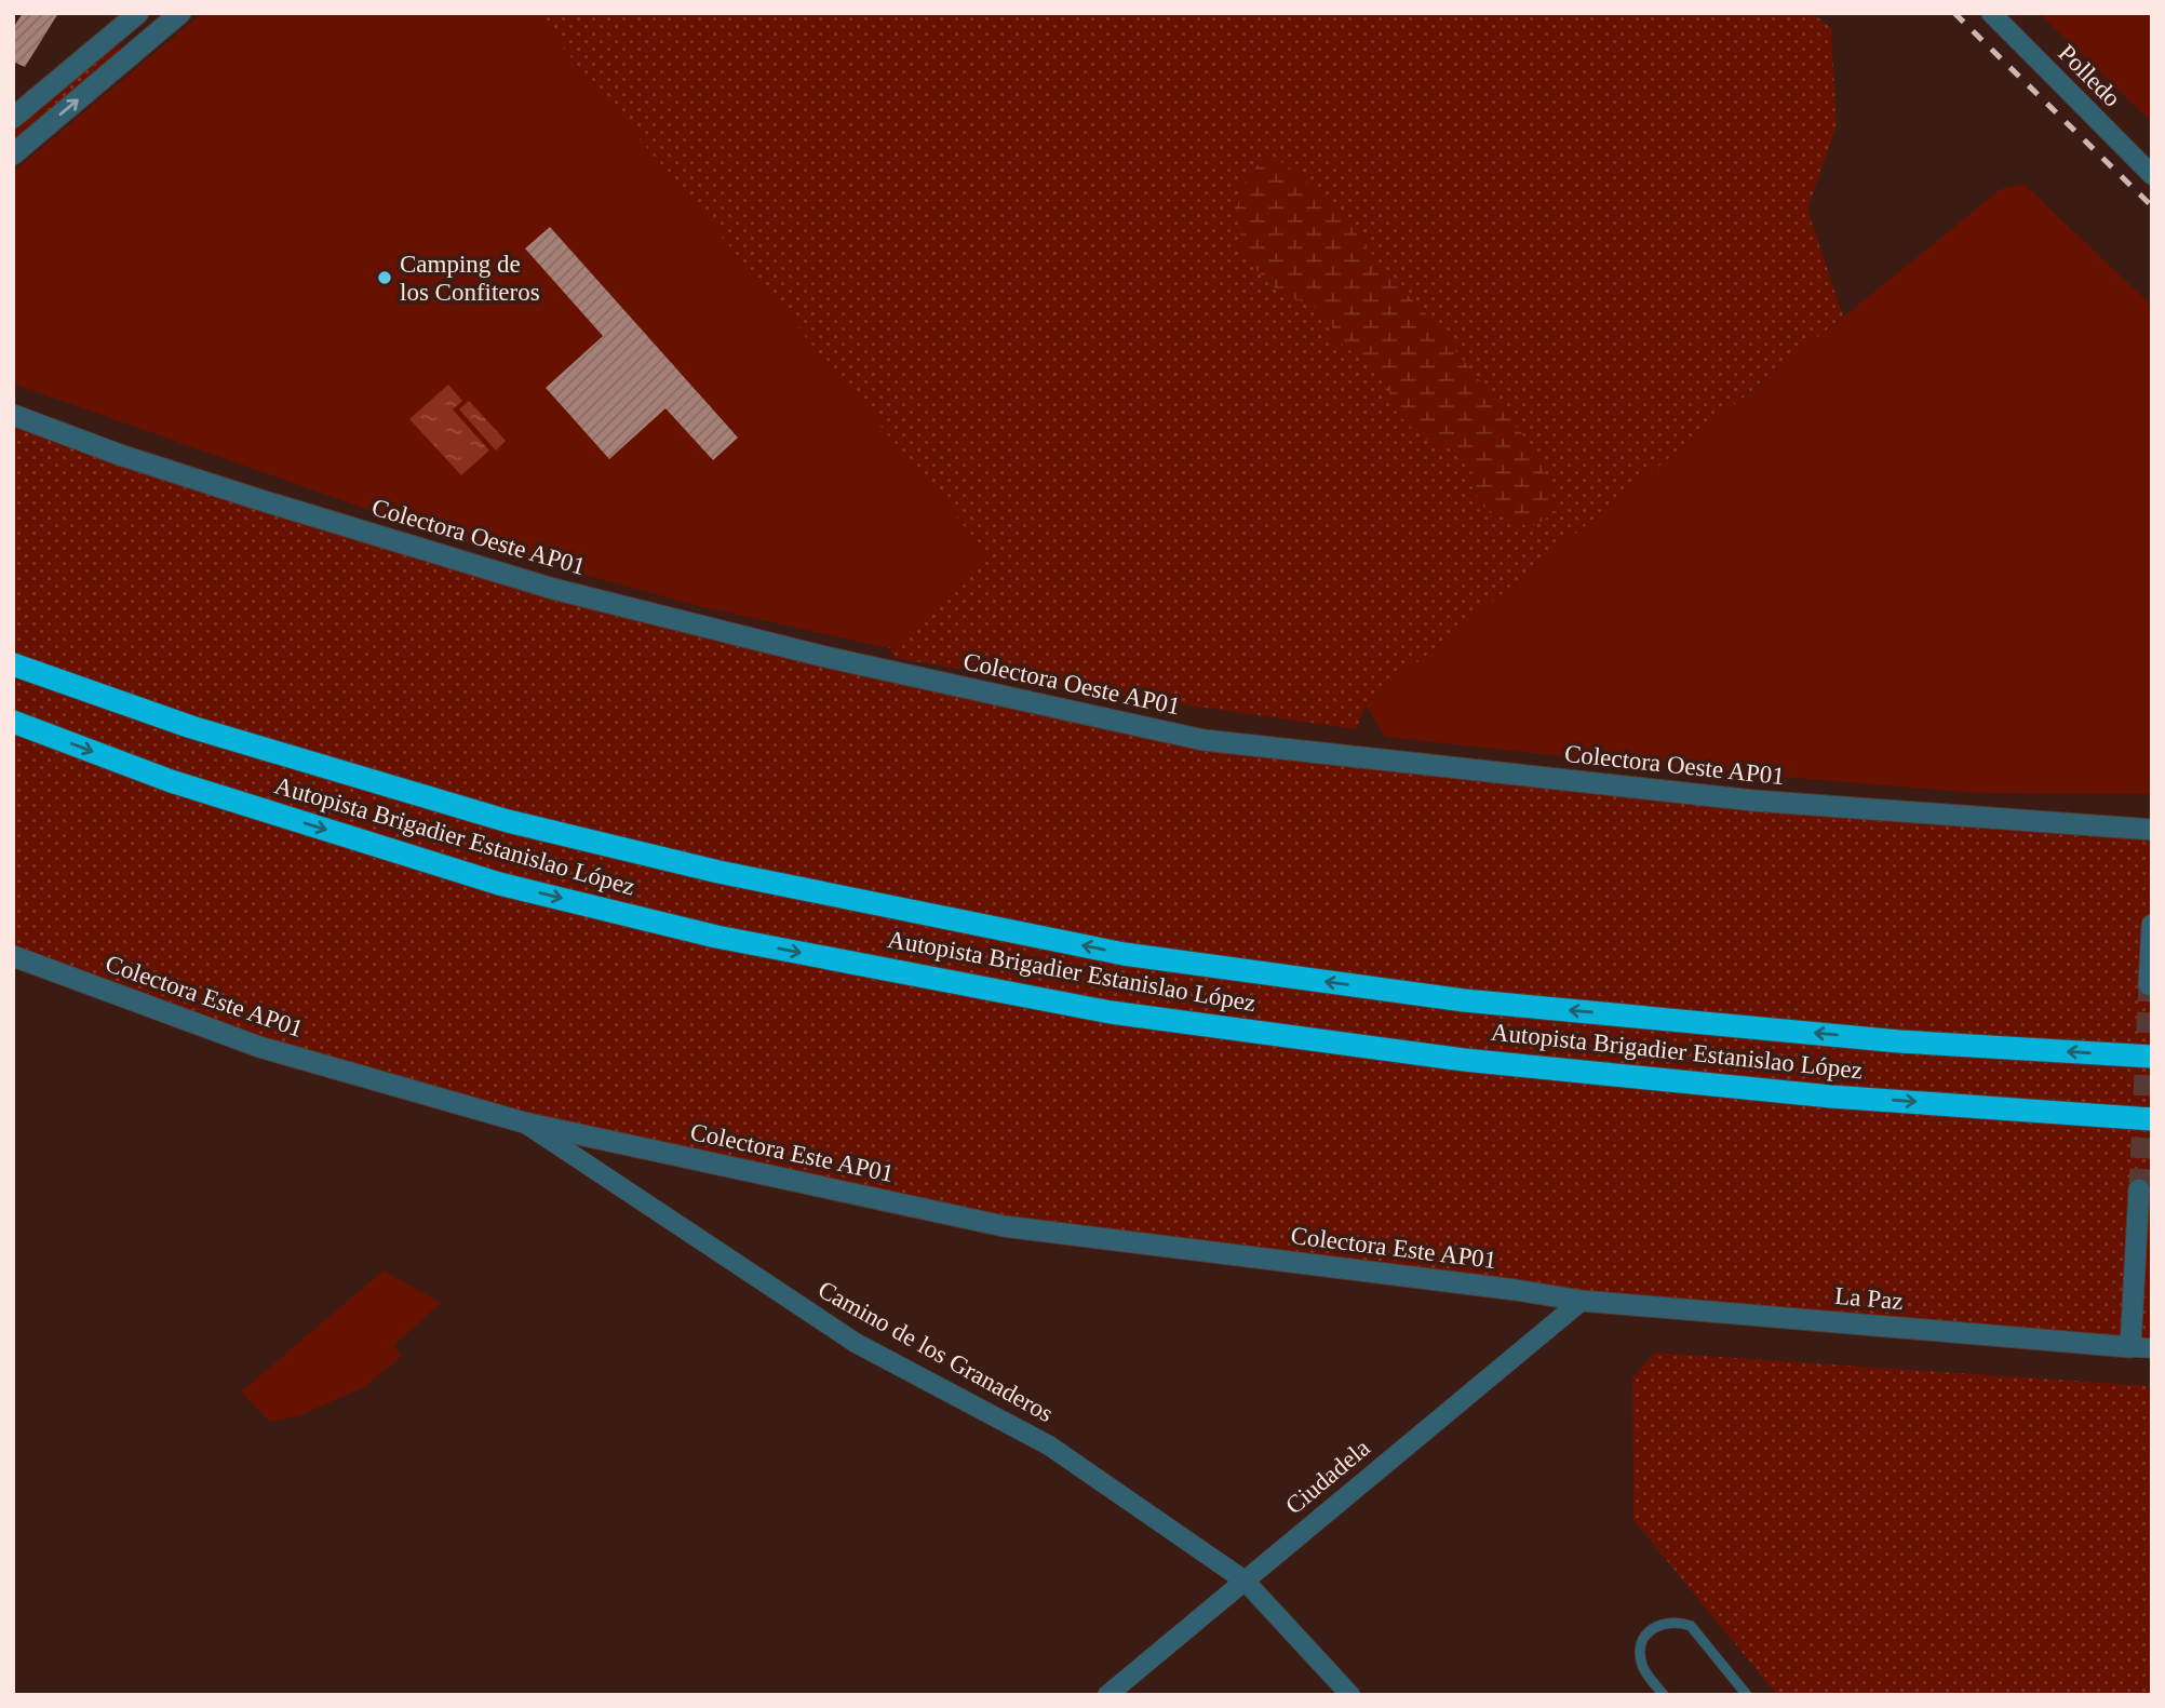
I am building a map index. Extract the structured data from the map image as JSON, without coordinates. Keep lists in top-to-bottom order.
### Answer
{
  "streets": {
    "highway": ["Autopista Brigadier Estanislao López"],
    "street": [
      "Polledo",
      "Colectora Oeste AP01",
      "Colectora Este AP01",
      "La Paz",
      "Camino de los Granaderos",
      "Ciudadela"
    ]
  },
  "crossings": [
    ["Colectora Este AP01", "La Paz"],
    ["Colectora Este AP01", "Camino de los Granaderos"],
    ["Colectora Este AP01", "Ciudadela"],
    ["La Paz", "Ciudadela"],
    ["Camino de los Granaderos", "Ciudadela"]
  ],
  "places": ["Camping de los Confiteros"]
}
